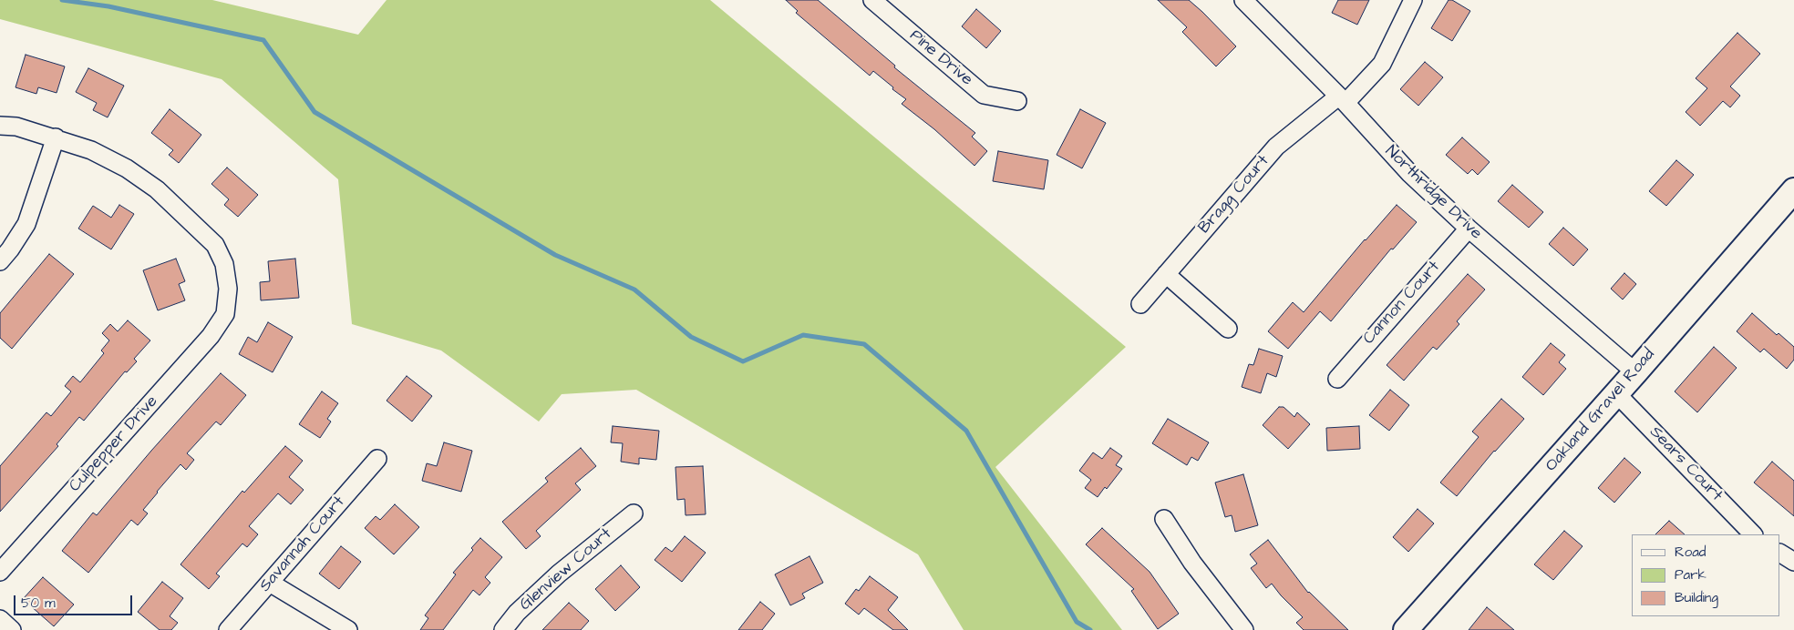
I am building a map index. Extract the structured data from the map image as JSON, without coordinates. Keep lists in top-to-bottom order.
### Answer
{
  "streets": {
    "street": [
      "Pine Drive",
      "Northridge Drive",
      "Bragg Court",
      "Cannon Court",
      "Oakland Gravel Road",
      "Culpepper Drive",
      "Sears Court",
      "Savannah Court",
      "Glenview Court"
    ]
  },
  "crossings": [
    ["Northridge Drive", "Bragg Court"],
    ["Northridge Drive", "Cannon Court"],
    ["Northridge Drive", "Oakland Gravel Road"],
    ["Oakland Gravel Road", "Sears Court"]
  ],
  "legend": ["Road", "Park", "Building"],
  "scale_bar": "50 m"
}
